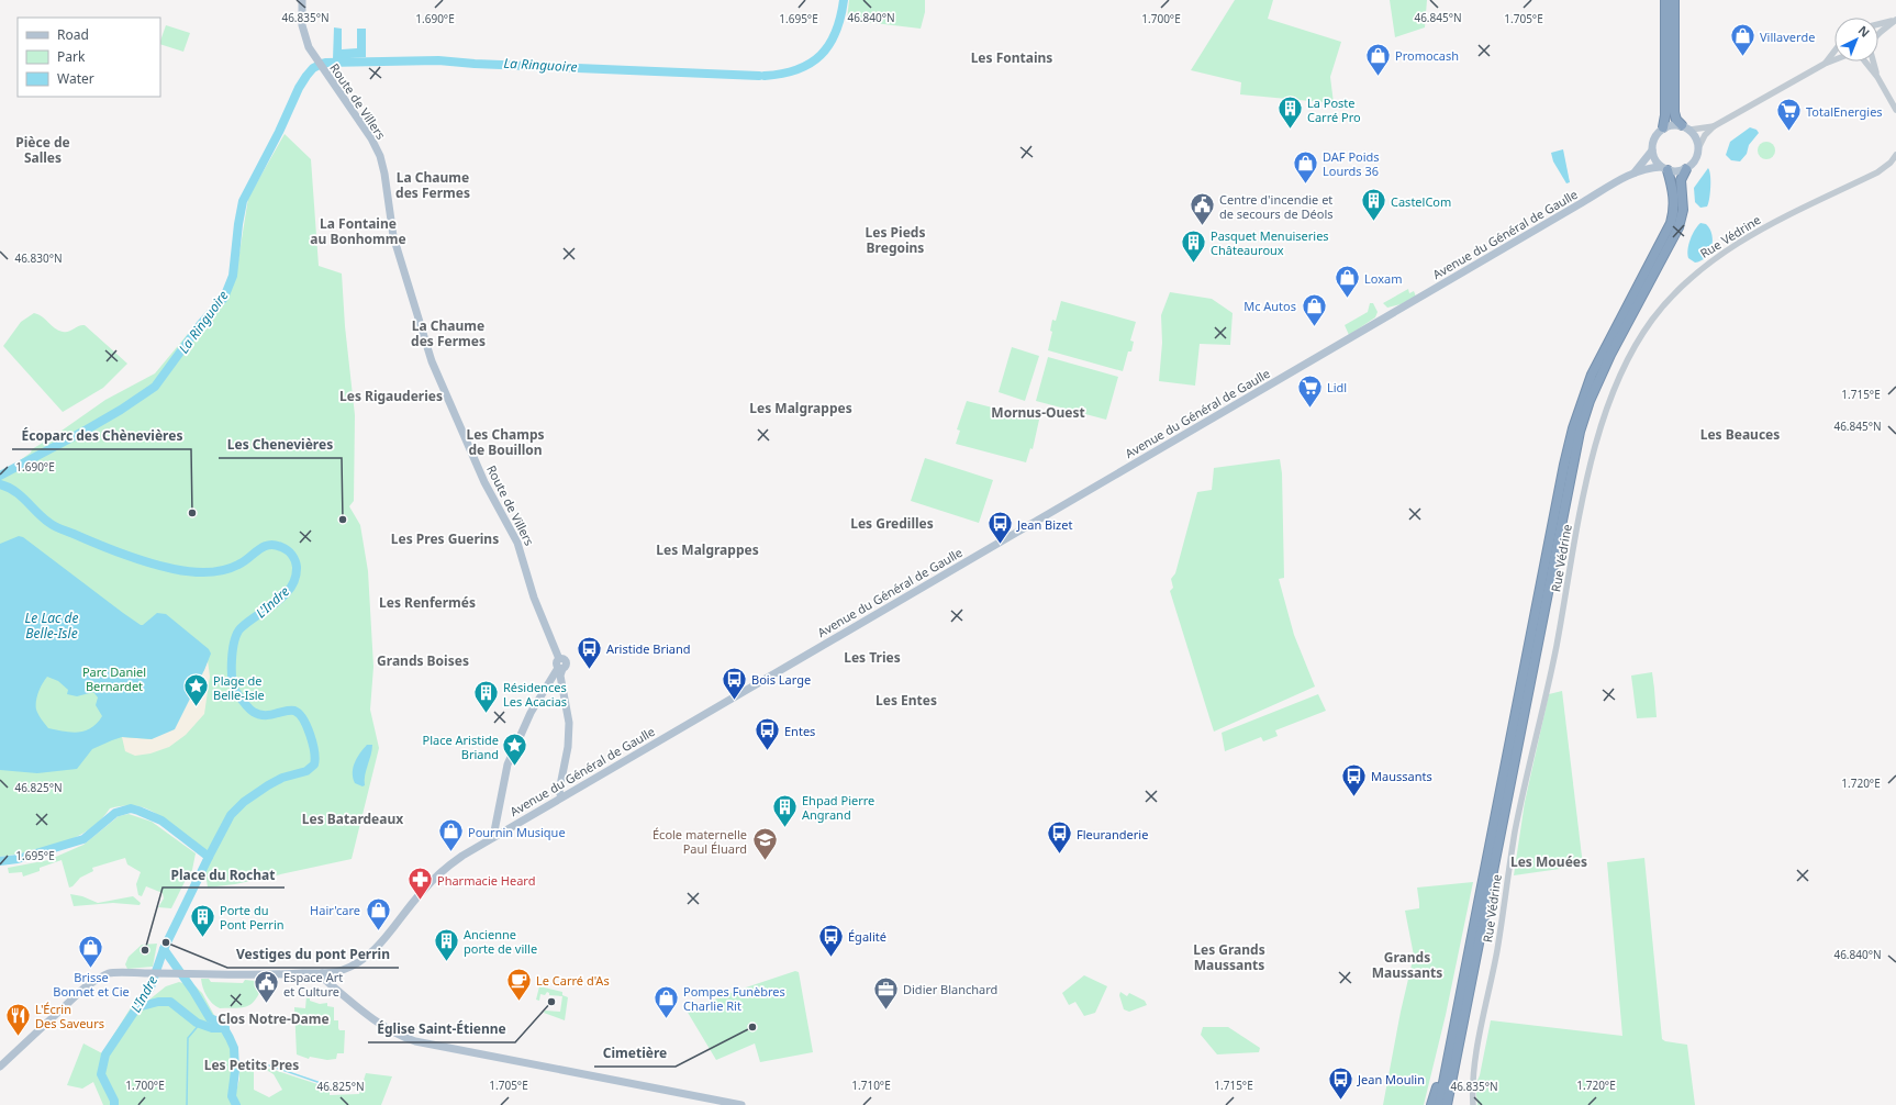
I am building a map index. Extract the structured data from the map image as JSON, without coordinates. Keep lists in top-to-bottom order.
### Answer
{
  "streets": {
    "main road": ["Route de Villers", "Avenue du Général de Gaulle"],
    "street": ["Rue Védrine"]
  },
  "districts": [
    "Les Fontains",
    "Pièce de Salles",
    "La Chaume des Fermes",
    "La Fontaine au Bonhomme",
    "Les Pieds Bregoins",
    "La Chaume des Fermes",
    "Les Rigauderies",
    "Les Malgrappes",
    "Mornus-Ouest",
    "Les Champs de Bouillon",
    "Les Beauces",
    "Les Gredilles",
    "Les Pres Guerins",
    "Les Malgrappes",
    "Les Renfermés",
    "Les Tries",
    "Grands Boises",
    "Les Entes",
    "Les Batardeaux",
    "Les Mouées",
    "Les Grands Maussants",
    "Grands Maussants",
    "Clos Notre-Dame",
    "Les Petits Pres"
  ],
  "water": ["La Ringuoire", "L'Indre", "Le Lac de Belle-Isle"],
  "parks": ["Parc Daniel Bernardet"],
  "places": {
    "shop": [
      "Villaverde",
      "Promocash",
      "DAF Poids Lourds 36",
      "Loxam",
      "Mc Autos",
      "Pournin Musique",
      "Hair'care",
      "Brisse Bonnet et Cie",
      "Pompes Funèbres Charlie Rit"
    ],
    "building": [
      "La Poste Carré Pro",
      "CastelCom",
      "Pasquet Menuiseries Châteauroux",
      "Résidences Les Acacias",
      "Ehpad Pierre Angrand",
      "Porte du Pont Perrin",
      "Ancienne porte de ville"
    ],
    "supermarket": ["TotalEnergies", "Lidl"],
    "public building": ["Centre d'incendie et de secours de Déols", "Espace Art et Culture"],
    "other": [
      "Écoparc des Chènevières",
      "Les Chenevières",
      "Vestiges du pont Perrin",
      "Place du Rochat",
      "Église Saint-Étienne",
      "Cimetière"
    ],
    "bus stop": [
      "Jean Bizet",
      "Aristide Briand",
      "Bois Large",
      "Entes",
      "Maussants",
      "Fleuranderie",
      "Égalité",
      "Jean Moulin"
    ],
    "place": ["Plage de Belle-Isle", "Place Aristide Briand"],
    "school or university": ["École maternelle Paul Éluard"],
    "pharmacy": ["Pharmacie Heard"],
    "cafe": ["Le Carré d'As"],
    "office": ["Didier Blanchard"],
    "restaurant": ["L'Écrin Des Saveurs"]
  },
  "legend": ["Road", "Park", "Water"],
  "north": "top right",
  "coordinates": [
    "46.835°N",
    "46.840°N",
    "46.845°N",
    "1.690°E",
    "1.700°E",
    "1.705°E",
    "1.695°E",
    "46.830°N",
    "1.715°E",
    "1.720°E",
    "46.825°N",
    "1.710°E"
  ]
}
